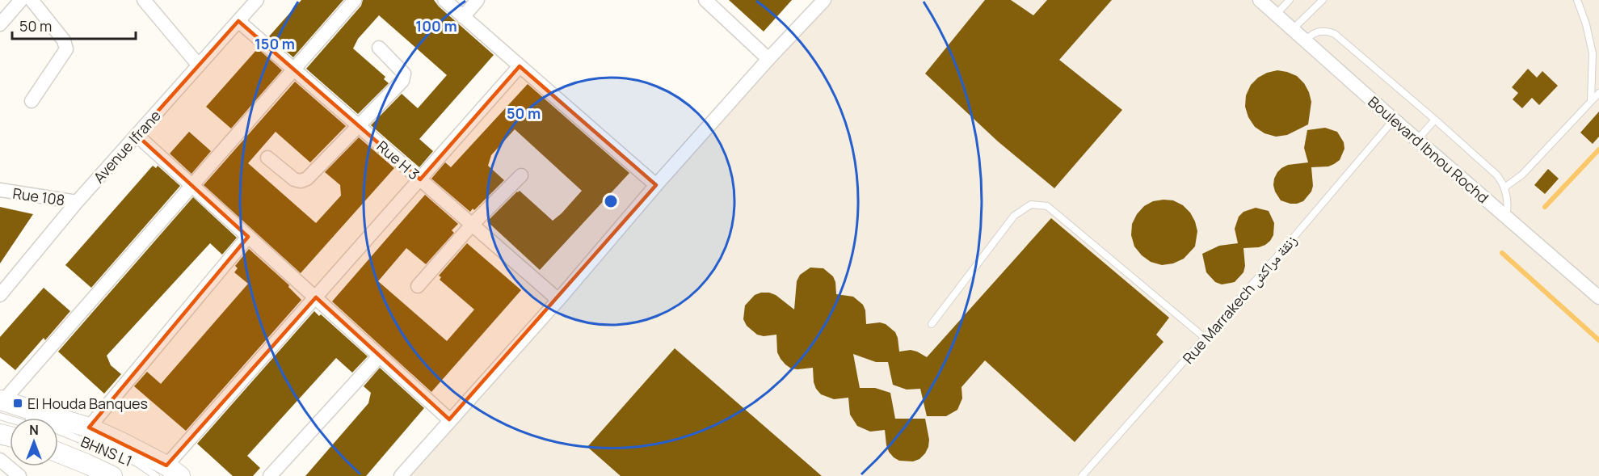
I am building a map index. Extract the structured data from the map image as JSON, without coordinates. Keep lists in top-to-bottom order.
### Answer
{
  "streets": {
    "street": [
      "Avenue Ifrane",
      "Boulevard Ibnou Rochd",
      "Rue H 3",
      "Rue 108"
    ],
    "lane": ["Rue Marrakech زنقة مراكش", "BHNS L1"]
  },
  "crossings": [
    ["Avenue Ifrane", "Rue H 3"],
    ["Avenue Ifrane", "Rue 108"],
    ["Boulevard Ibnou Rochd", "Rue Marrakech زنقة مراكش"]
  ],
  "places": {
    "transit": ["El Houda Banques"]
  },
  "scale_bar": "50 m",
  "north": "top",
  "rings": ["100 m", "150 m", "50 m"]
}
